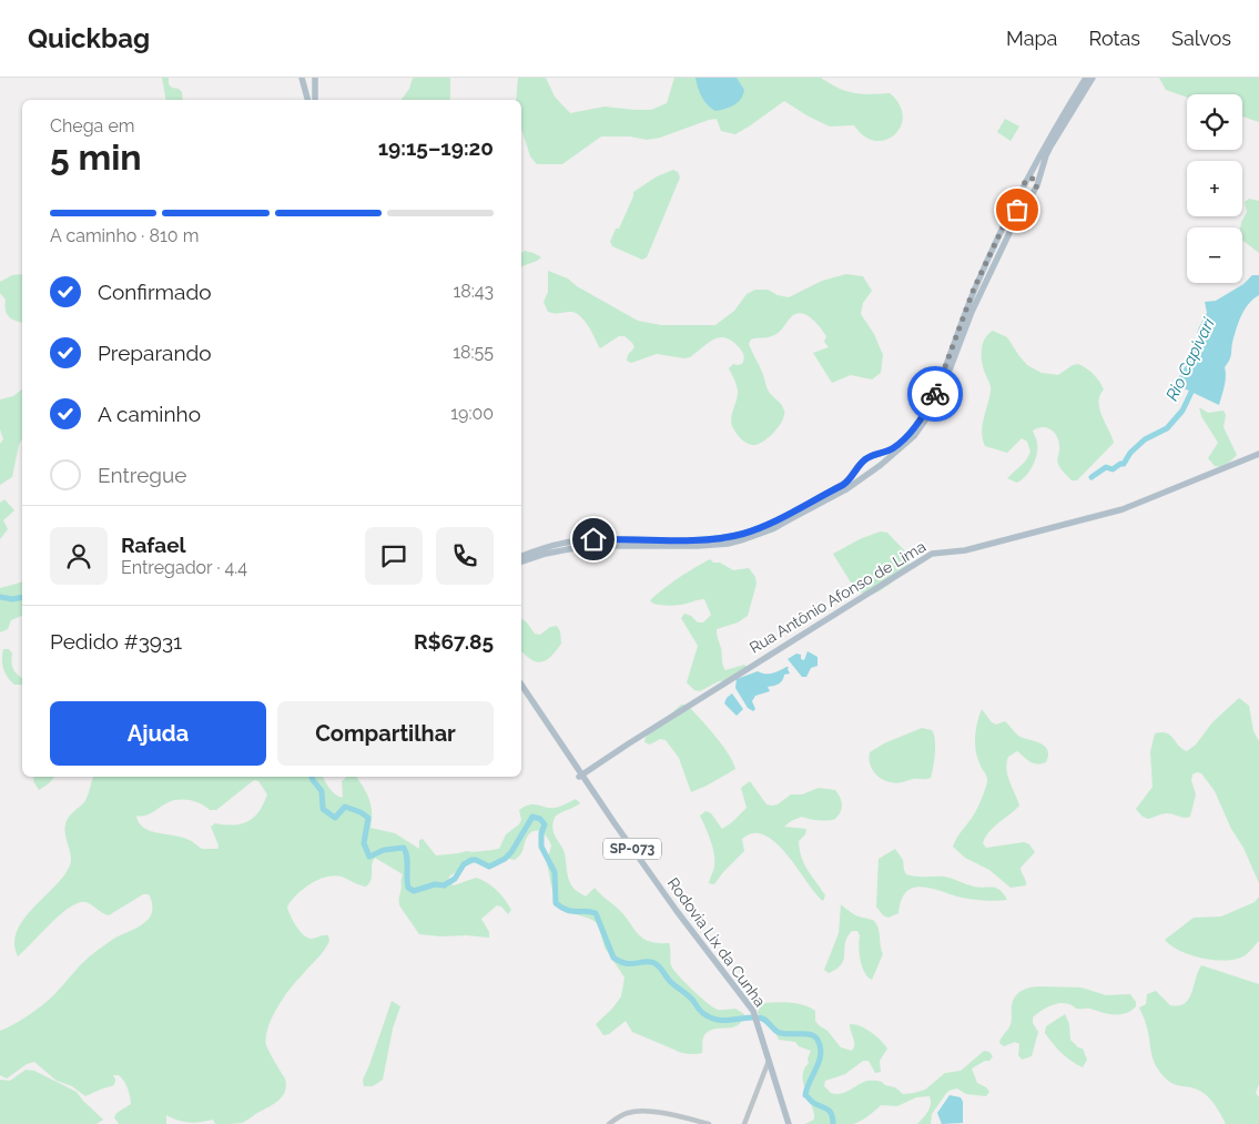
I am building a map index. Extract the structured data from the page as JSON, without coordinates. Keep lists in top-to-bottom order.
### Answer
{
  "streets": {
    "main road": ["Rua Antônio Afonso de Lima", "SP-073", "Rodovia Lix da Cunha"]
  },
  "crossings": [
    ["Rua Antônio Afonso de Lima", "Rodovia Lix da Cunha"]
  ],
  "water": ["Rio Capivari"],
  "page": {
    "header": "Quickbag",
    "nav": ["Mapa", "Rotas", "Salvos"],
    "map_buttons": ["+", "−"],
    "heading": ["5 min", "Chega em", "19:15–19:20"],
    "panel": [
      "Rafael",
      "Entregador · 4.4",
      "Pedido #3931",
      "R$67.85"
    ],
    "bar": "A caminho · 810 m",
    "list": [
      ["Confirmado", "18:43"],
      ["Preparando", "18:55"],
      ["A caminho", "19:00"],
      "Entregue"
    ],
    "buttons": ["Ajuda", "Compartilhar"]
  }
}
